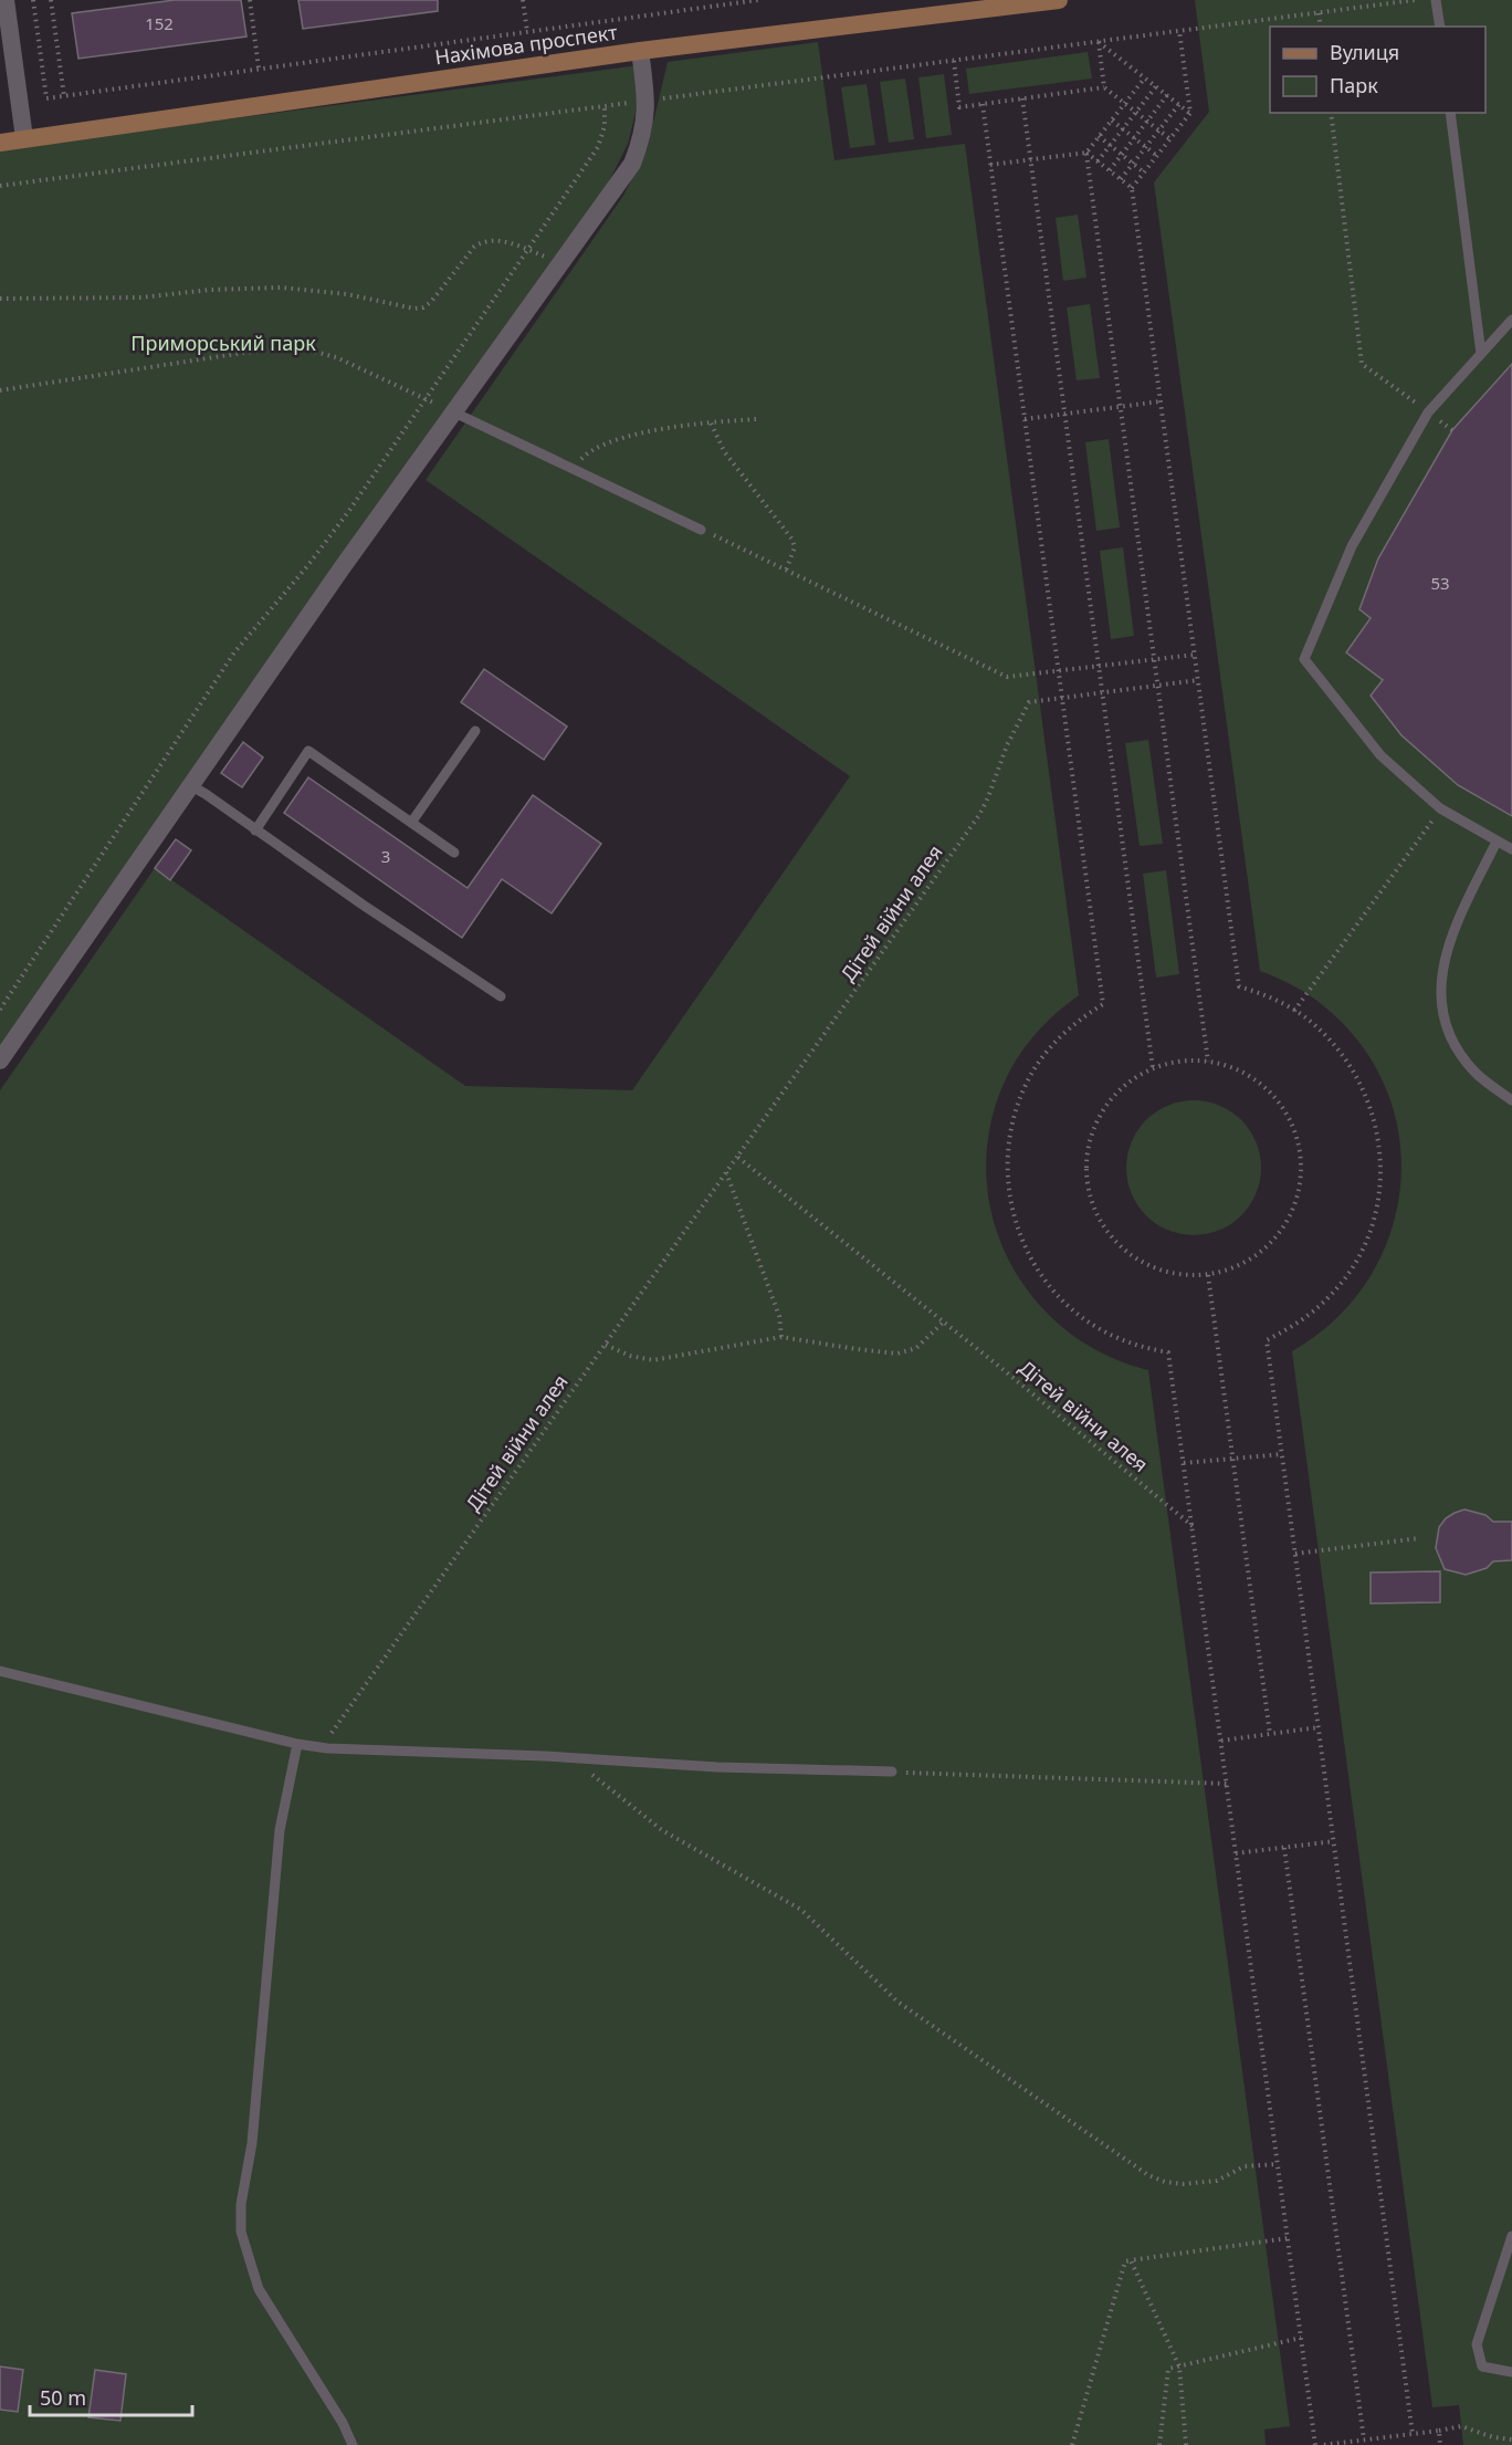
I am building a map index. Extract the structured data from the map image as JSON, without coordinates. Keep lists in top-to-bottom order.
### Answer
{
  "streets": {
    "main road": ["Нахімова проспект"],
    "path": ["Дітей війни алея"]
  },
  "parks": ["Приморський парк"],
  "house_numbers": ["152", "53", "3"],
  "legend": ["Вулиця", "Парк"],
  "scale_bar": "50 m"
}
